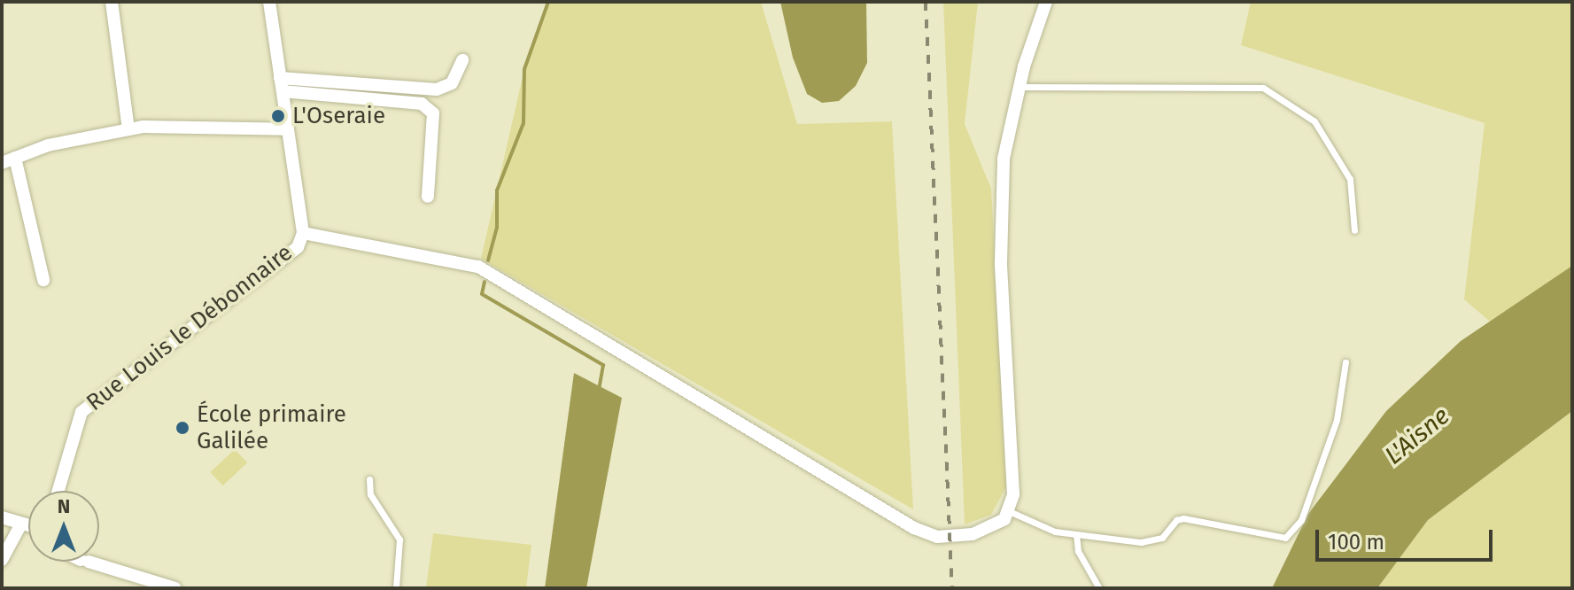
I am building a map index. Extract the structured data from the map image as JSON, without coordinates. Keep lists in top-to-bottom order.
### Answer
{
  "streets": {
    "street": ["Rue Louis le Débonnaire"]
  },
  "water": ["L'Aisne"],
  "places": ["L'Oseraie", "École primaire Galilée"],
  "scale_bar": "100 m",
  "north": "top"
}
